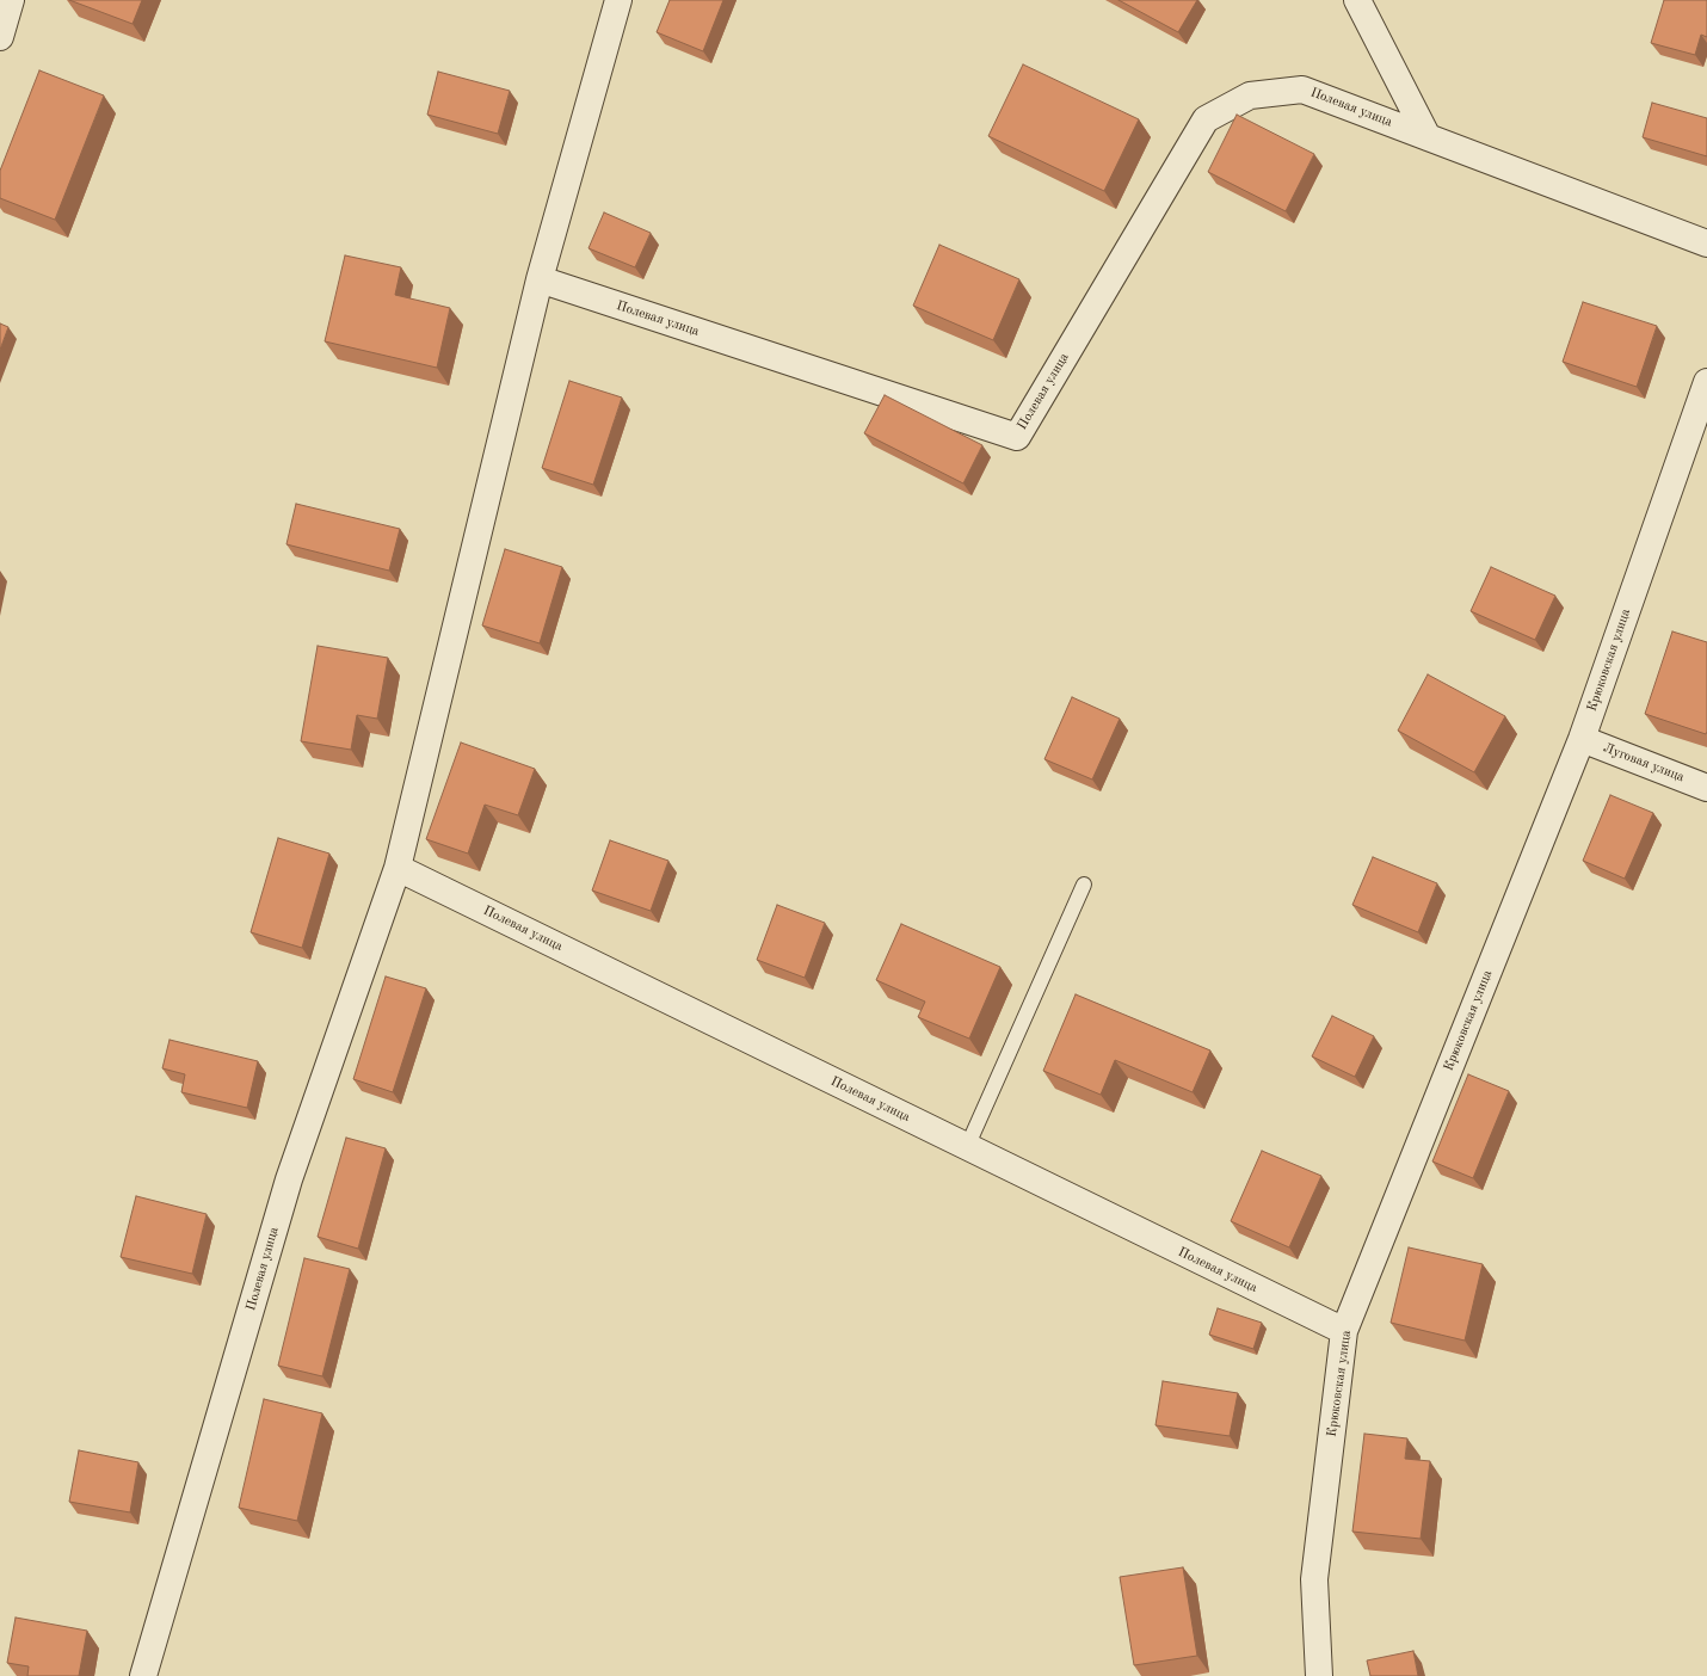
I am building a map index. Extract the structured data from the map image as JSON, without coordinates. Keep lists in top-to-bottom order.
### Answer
{
  "streets": {
    "street": ["Полевая улица", "Крюковская улица", "Луговая улица"]
  },
  "crossings": [
    ["Полевая улица", "Крюковская улица"],
    ["Крюковская улица", "Луговая улица"]
  ]
}
